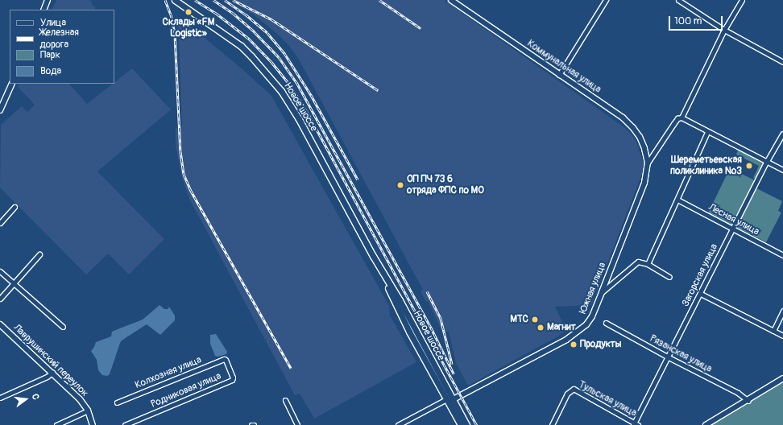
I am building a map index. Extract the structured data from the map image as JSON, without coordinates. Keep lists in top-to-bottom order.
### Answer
{
  "streets": {
    "main road": ["Новое шоссе"],
    "street": [
      "Коммунальная улица",
      "Лесная улица",
      "Загорская улица",
      "Южная улица",
      "Рязанская улица",
      "Лаврушинский переулок",
      "Колхозная улица",
      "Родниковая улица",
      "Тульская улица"
    ]
  },
  "crossings": [
    ["Коммунальная улица", "Южная улица"],
    ["Новое шоссе", "Южная улица"],
    ["Лесная улица", "Загорская улица"],
    ["Загорская улица", "Рязанская улица"],
    ["Загорская улица", "Тульская улица"],
    ["Колхозная улица", "Родниковая улица"]
  ],
  "places": [
    "Склады «FM Logistic»",
    "Шереметьевская поликлиника №3",
    "ОП ПЧ 73 6 отряда ФПС по МО",
    "МТС",
    "Магнит",
    "Продукты"
  ],
  "legend": [
    "Улица",
    "Железная дорога",
    "Парк",
    "Вода"
  ],
  "scale_bar": "100 m",
  "north": "right"
}
